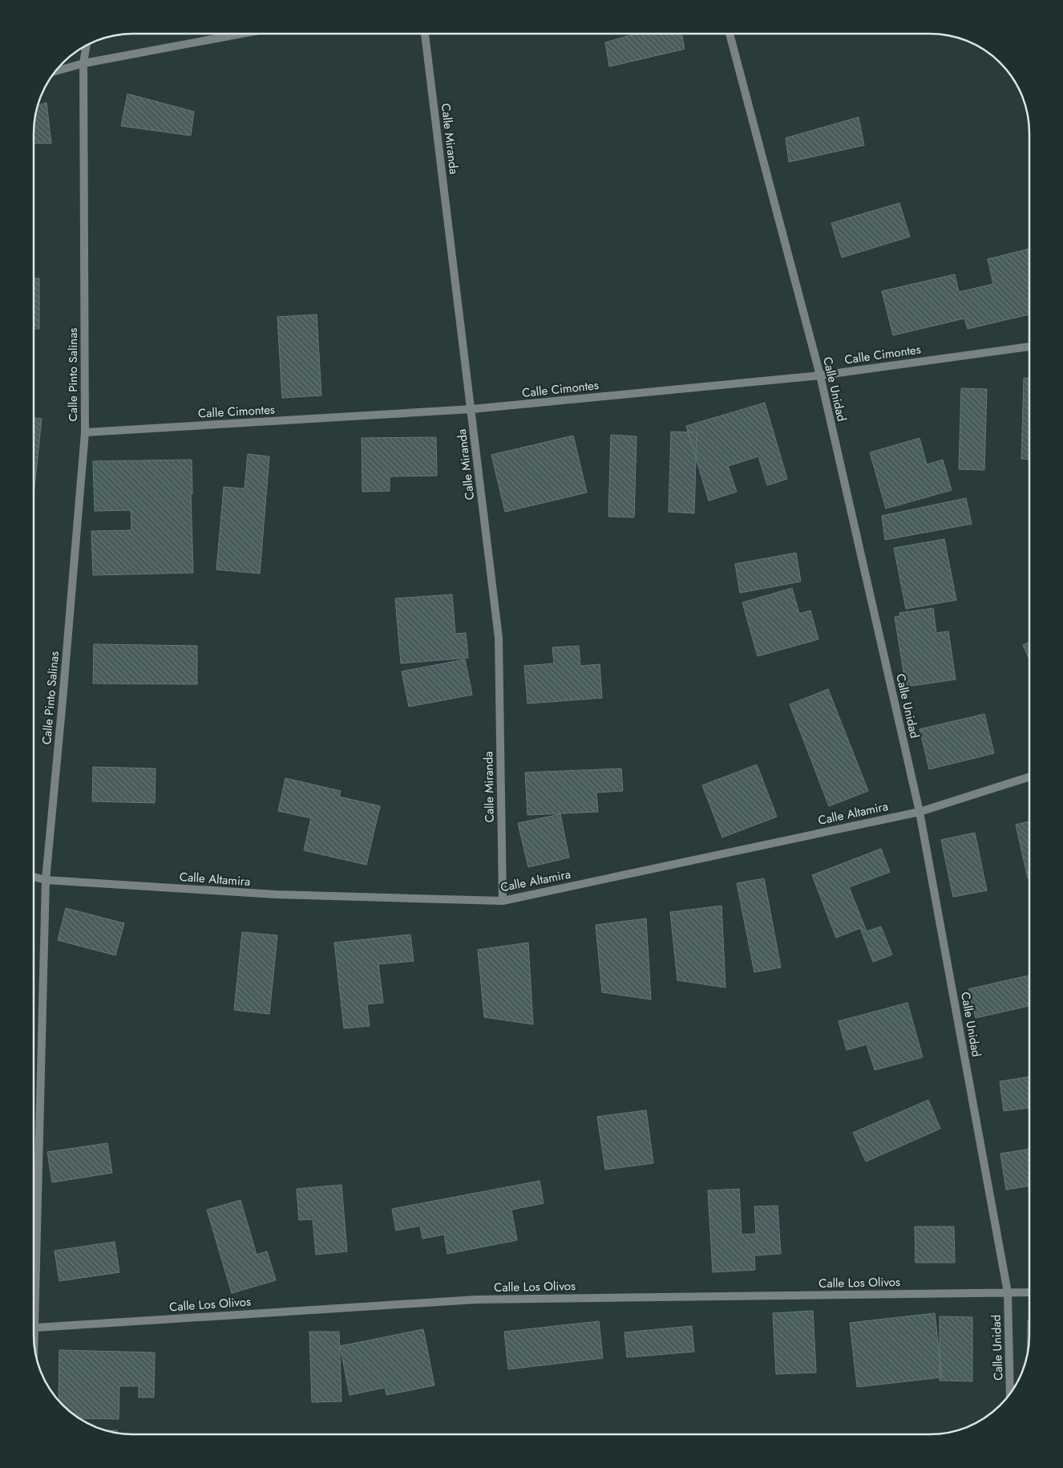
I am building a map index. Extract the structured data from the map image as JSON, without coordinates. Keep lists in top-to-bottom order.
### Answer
{
  "streets": {
    "street": [
      "Calle Miranda",
      "Calle Cimontes",
      "Calle Pinto Salinas",
      "Calle Unidad",
      "Calle Altamira",
      "Calle Los Olivos"
    ]
  },
  "crossings": [
    ["Calle Miranda", "Calle Cimontes"],
    ["Calle Miranda", "Calle Altamira"],
    ["Calle Cimontes", "Calle Pinto Salinas"],
    ["Calle Cimontes", "Calle Unidad"],
    ["Calle Pinto Salinas", "Calle Altamira"],
    ["Calle Pinto Salinas", "Calle Los Olivos"],
    ["Calle Unidad", "Calle Altamira"],
    ["Calle Unidad", "Calle Los Olivos"]
  ]
}
